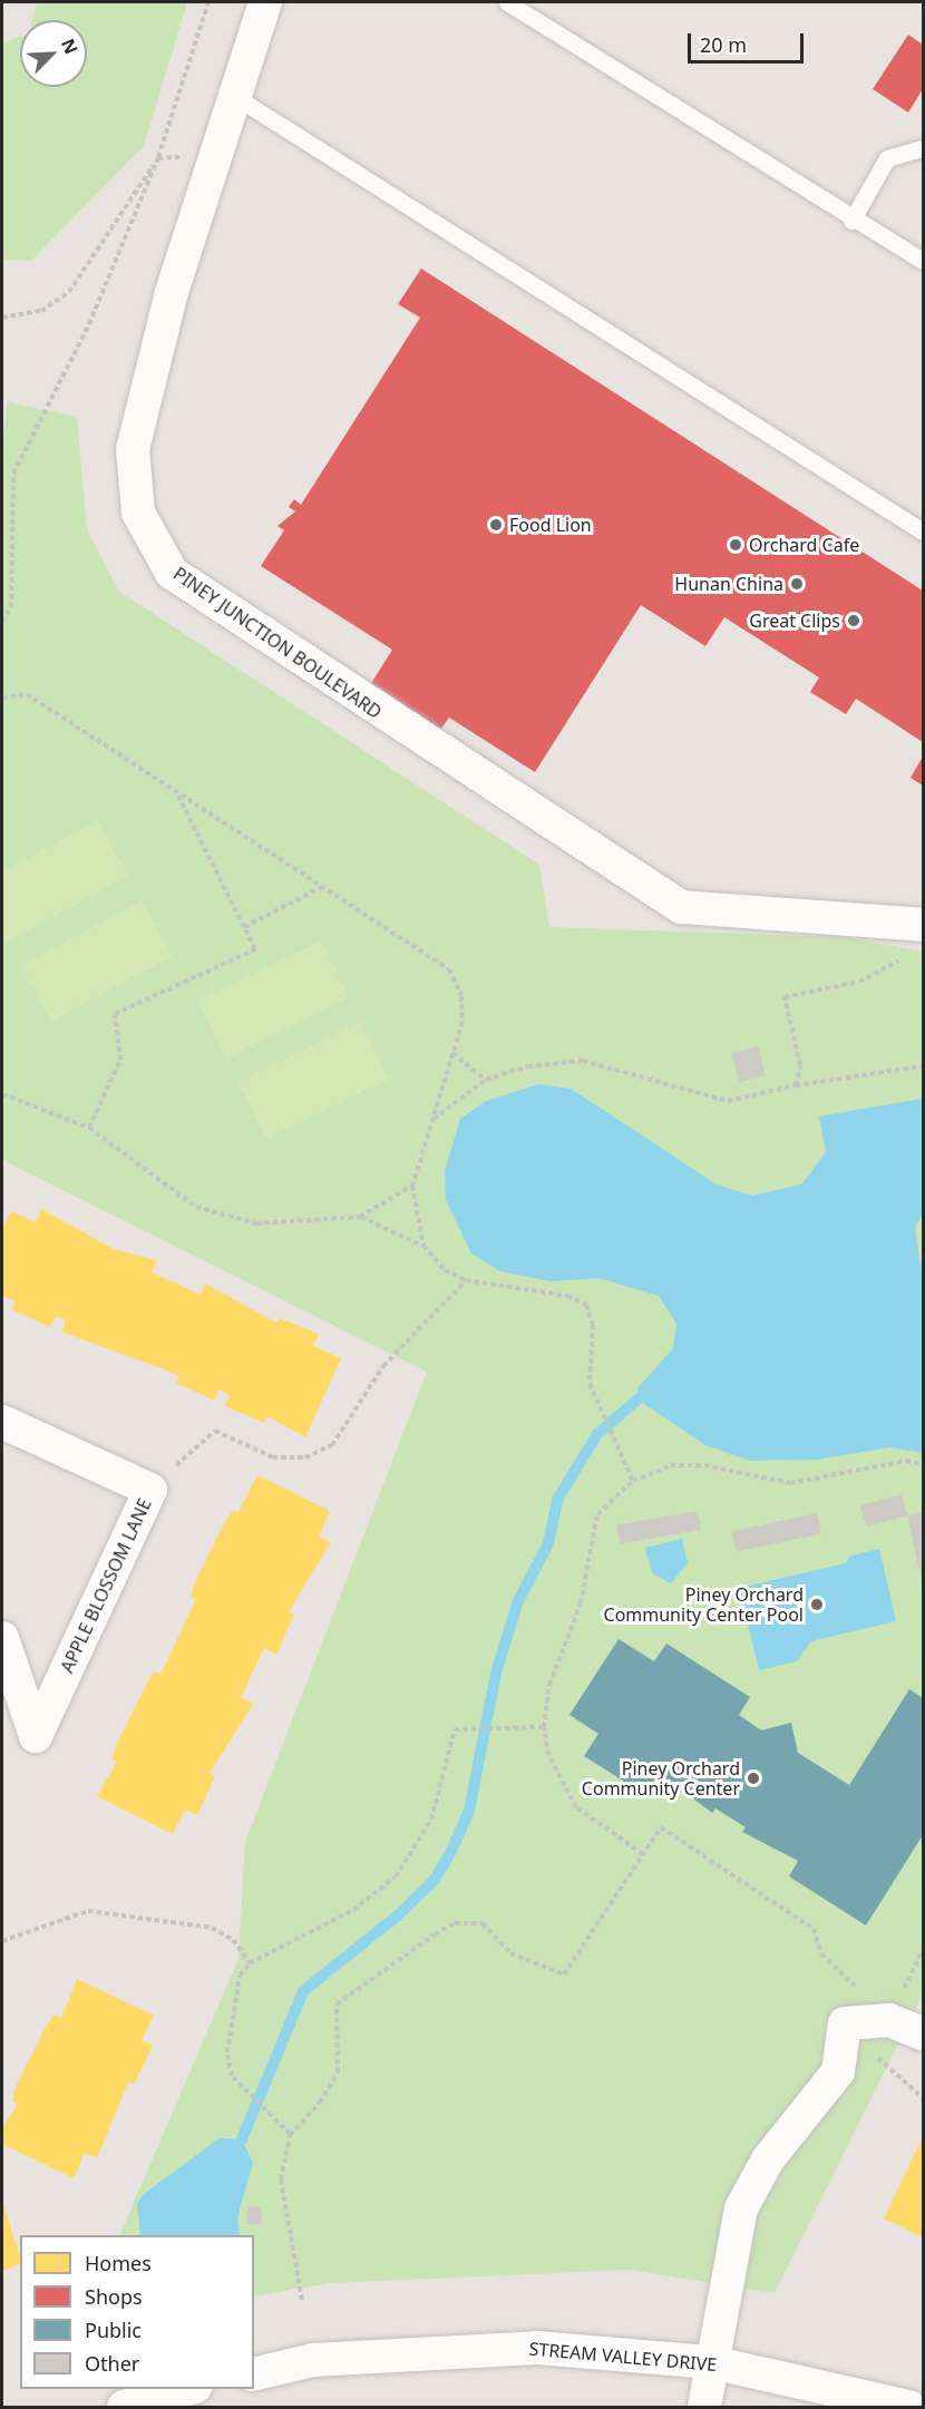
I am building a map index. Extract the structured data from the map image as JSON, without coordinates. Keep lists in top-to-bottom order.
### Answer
{
  "streets": {
    "street": ["PINEY JUNCTION BOULEVARD", "APPLE BLOSSOM LANE", "STREAM VALLEY DRIVE"]
  },
  "places": [
    "Food Lion",
    "Orchard Cafe",
    "Hunan China",
    "Great Clips",
    "Piney Orchard Community Center Pool",
    "Piney Orchard Community Center"
  ],
  "legend": [
    "Homes",
    "Shops",
    "Public",
    "Other"
  ],
  "scale_bar": "20 m",
  "north": "top right"
}
